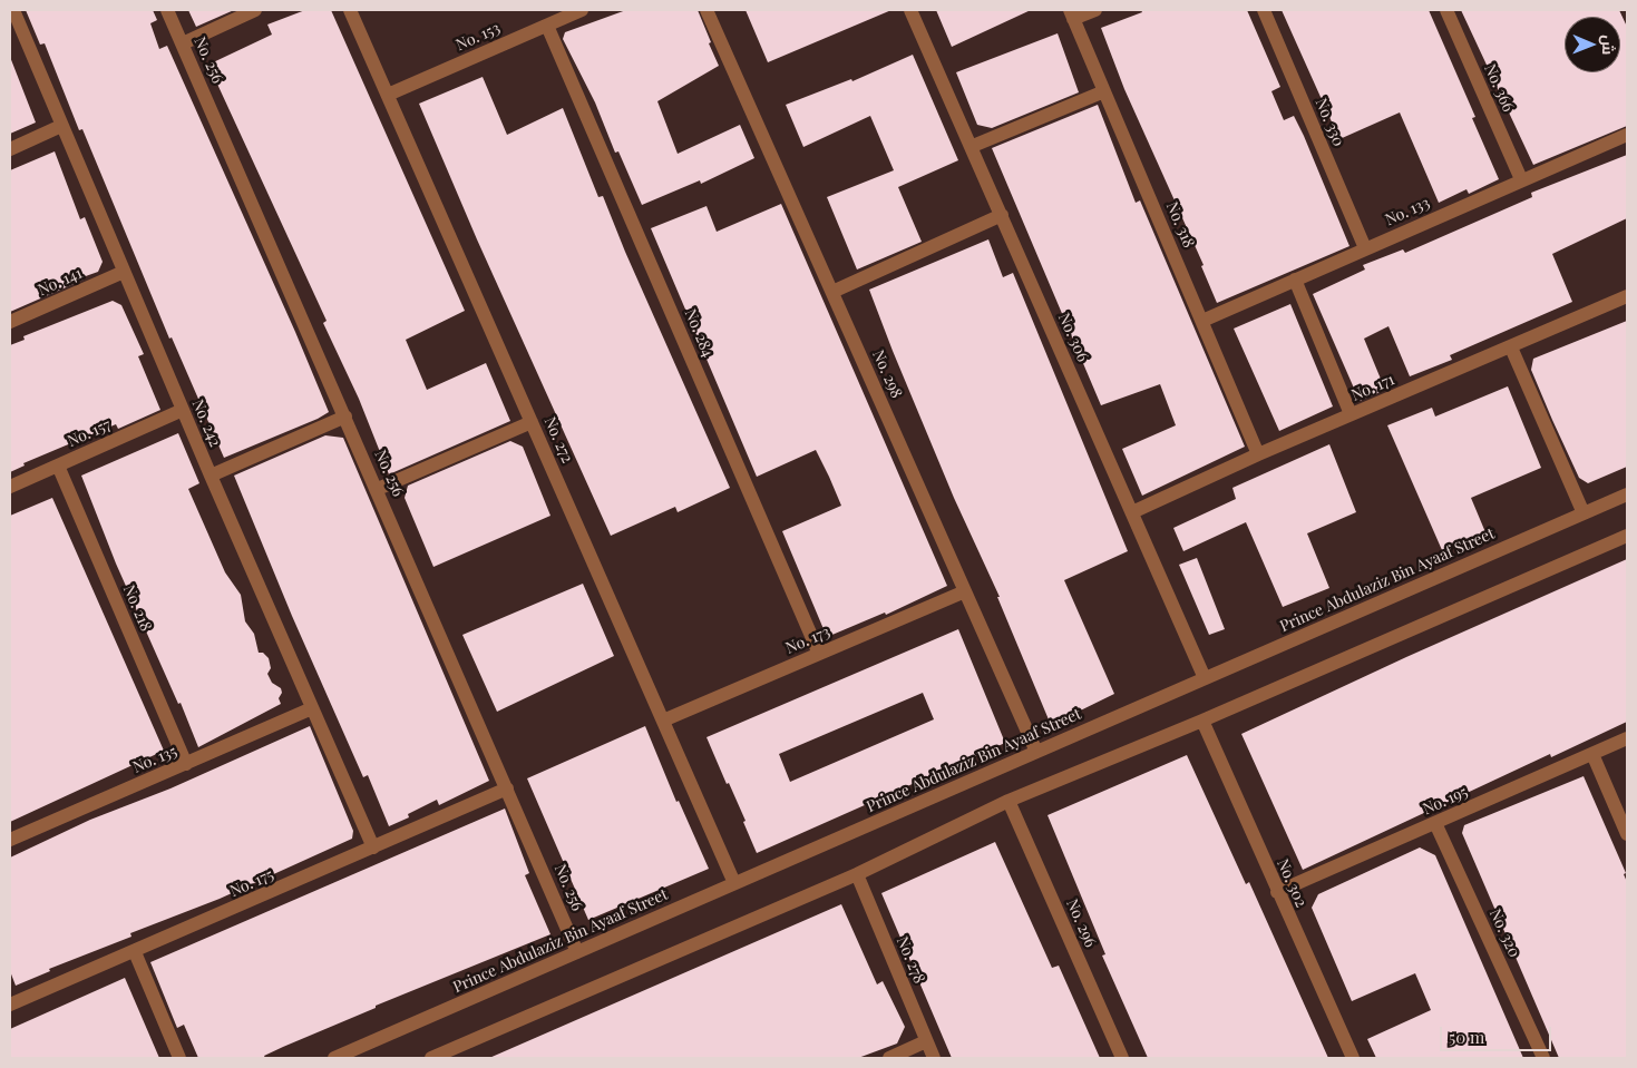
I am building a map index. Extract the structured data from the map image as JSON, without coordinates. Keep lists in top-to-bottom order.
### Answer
{
  "streets": {
    "street": [
      "No. 153",
      "No. 256",
      "No. 366",
      "No. 330",
      "No. 133",
      "No. 318",
      "No. 141",
      "No. 284",
      "No. 306",
      "No. 298",
      "No. 171",
      "No. 242",
      "No. 157",
      "No. 272",
      "Prince Abdulaziz Bin Ayaaf Street",
      "No. 218",
      "No. 173",
      "No. 135",
      "No. 195",
      "No. 175",
      "No. 302",
      "No. 296",
      "No. 320",
      "No. 278"
    ]
  },
  "crossings": [
    ["No. 153", "No. 284"],
    ["No. 153", "No. 272"],
    ["No. 256", "Prince Abdulaziz Bin Ayaaf Street"],
    ["No. 256", "No. 175"],
    ["No. 366", "No. 133"],
    ["No. 330", "No. 133"],
    ["No. 133", "No. 318"],
    ["No. 318", "No. 171"],
    ["No. 141", "No. 242"],
    ["No. 284", "No. 173"],
    ["No. 306", "No. 171"],
    ["No. 306", "Prince Abdulaziz Bin Ayaaf Street"],
    ["No. 298", "Prince Abdulaziz Bin Ayaaf Street"],
    ["No. 298", "No. 173"],
    ["No. 242", "No. 157"],
    ["No. 242", "No. 135"],
    ["No. 242", "No. 175"],
    ["No. 157", "No. 218"],
    ["No. 272", "Prince Abdulaziz Bin Ayaaf Street"],
    ["No. 272", "No. 173"],
    ["No. 218", "No. 135"],
    ["No. 195", "No. 302"],
    ["No. 195", "No. 320"]
  ],
  "scale_bar": "50 m",
  "north": "right"
}
